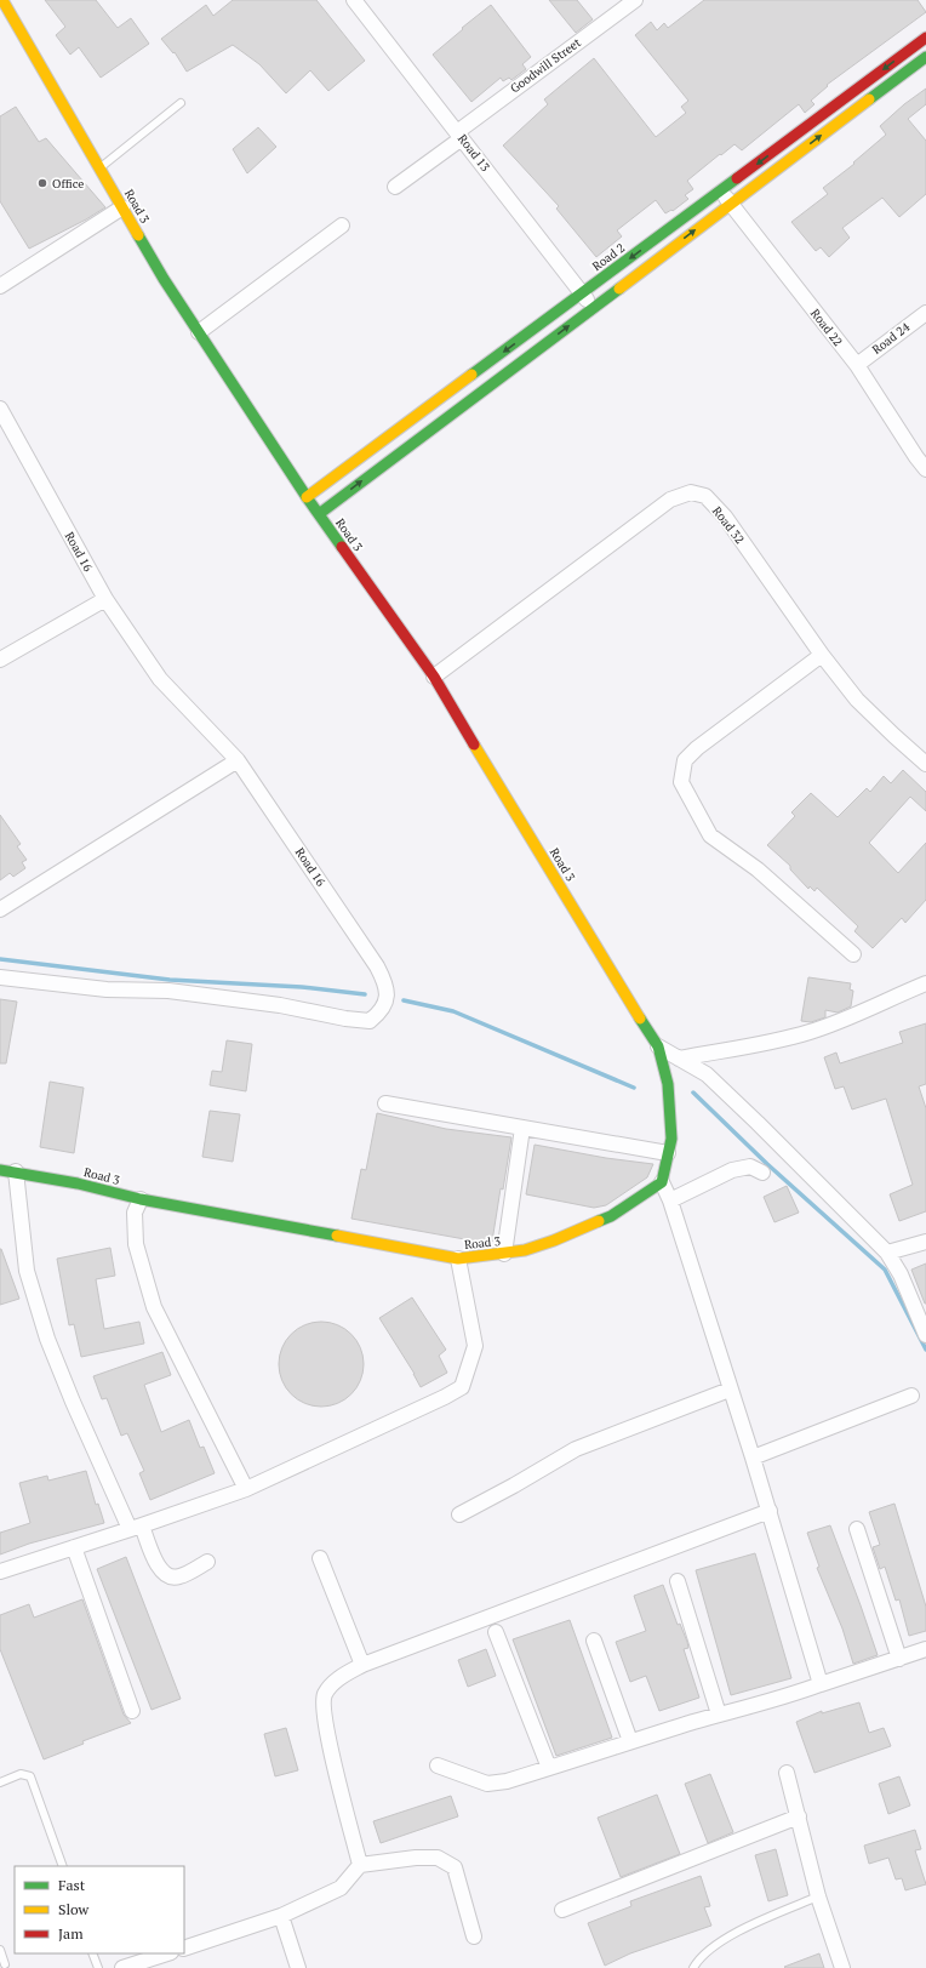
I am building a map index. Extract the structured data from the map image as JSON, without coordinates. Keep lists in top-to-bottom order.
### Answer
{
  "streets": {
    "street": [
      "Goodwill Street",
      "Road 13",
      "Road 3",
      "Road 2",
      "Road 22",
      "Road 24",
      "Road 32",
      "Road 16"
    ]
  },
  "crossings": [
    ["Goodwill Street", "Road 13"],
    ["Road 13", "Road 2"],
    ["Road 3", "Road 2"],
    ["Road 3", "Road 32"],
    ["Road 2", "Road 22"],
    ["Road 22", "Road 24"]
  ],
  "places": ["Office"],
  "legend": ["Fast", "Slow", "Jam"]
}
